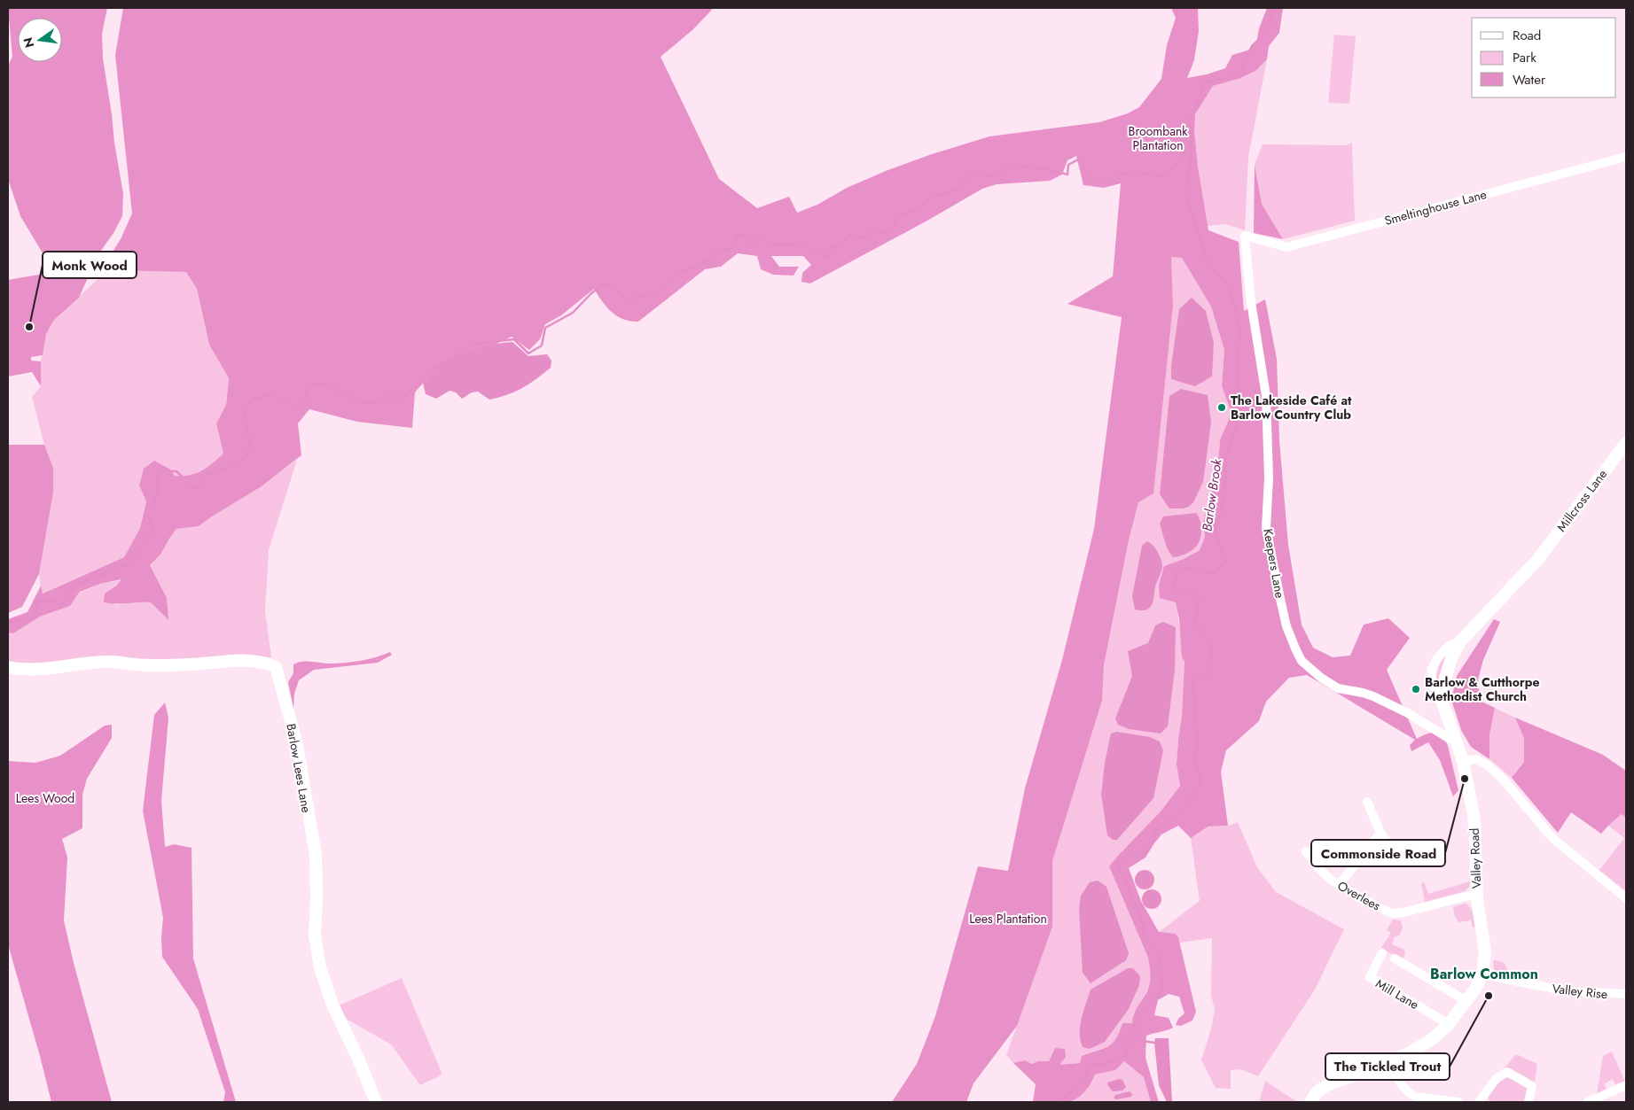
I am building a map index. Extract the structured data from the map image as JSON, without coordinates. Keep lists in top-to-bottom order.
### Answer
{
  "streets": {
    "main road": ["Millcross Lane", "Barlow Lees Lane", "Valley Road"],
    "street": [
      "Smeltinghouse Lane",
      "Keepers Lane",
      "Overlees",
      "Valley Rise",
      "Mill Lane"
    ]
  },
  "crossings": [
    ["Smeltinghouse Lane", "Keepers Lane"],
    ["Millcross Lane", "Valley Road"],
    ["Keepers Lane", "Valley Road"],
    ["Valley Road", "Overlees"],
    ["Valley Road", "Valley Rise"],
    ["Valley Road", "Mill Lane"]
  ],
  "districts": ["Barlow Common"],
  "water": ["Barlow Brook"],
  "parks": ["Broombank Plantation", "Lees Wood", "Lees Plantation"],
  "places": [
    "Monk Wood",
    "The Lakeside Café at Barlow Country Club",
    "Barlow & Cutthorpe Methodist Church",
    "Commonside Road",
    "The Tickled Trout"
  ],
  "legend": ["Road", "Park", "Water"],
  "north": "left"
}
